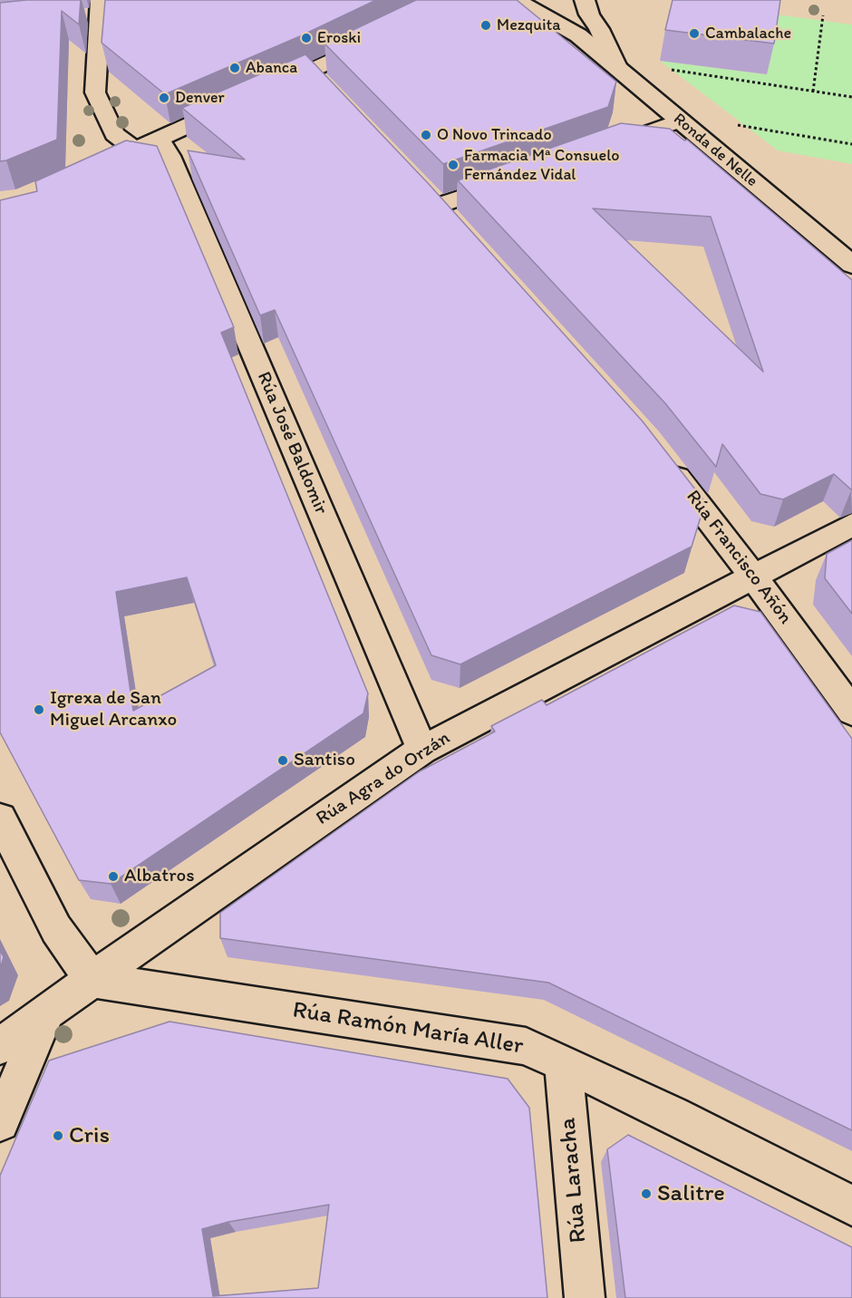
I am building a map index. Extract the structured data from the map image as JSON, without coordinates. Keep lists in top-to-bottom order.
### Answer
{
  "streets": {
    "street": [
      "Ronda de Nelle",
      "Rúa José Baldomir",
      "Rúa Francisco Añón",
      "Rúa Agra do Orzán",
      "Rúa Ramón María Aller",
      "Rúa Laracha"
    ]
  },
  "crossings": [
    ["Rúa José Baldomir", "Rúa Agra do Orzán"],
    ["Rúa Francisco Añón", "Rúa Agra do Orzán"],
    ["Rúa Agra do Orzán", "Rúa Ramón María Aller"],
    ["Rúa Ramón María Aller", "Rúa Laracha"]
  ],
  "places": [
    "Mezquita",
    "Cambalache",
    "Eroski",
    "Abanca",
    "Denver",
    "O Novo Trincado",
    "Farmacia Mª Consuelo Fernández Vidal",
    "Igrexa de San Miguel Arcanxo",
    "Santiso",
    "Albatros",
    "Cris",
    "Salitre"
  ]
}
